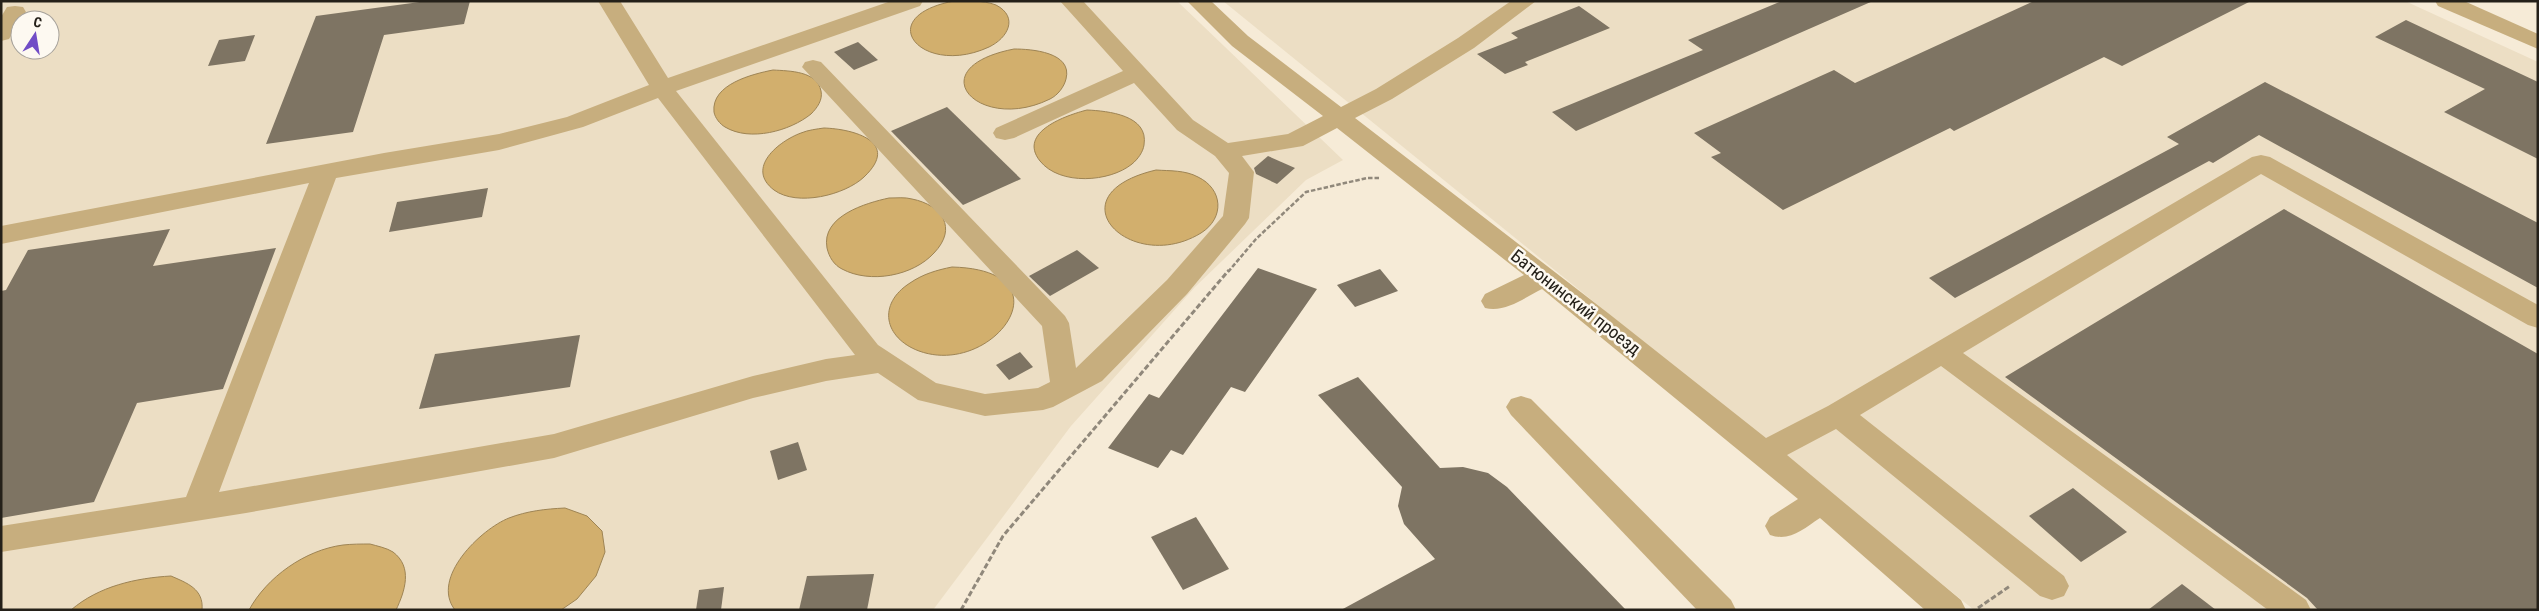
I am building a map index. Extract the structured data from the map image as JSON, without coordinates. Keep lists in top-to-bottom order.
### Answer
{
  "streets": {
    "street": ["Батюнинский проезд"]
  },
  "north": "top"
}
